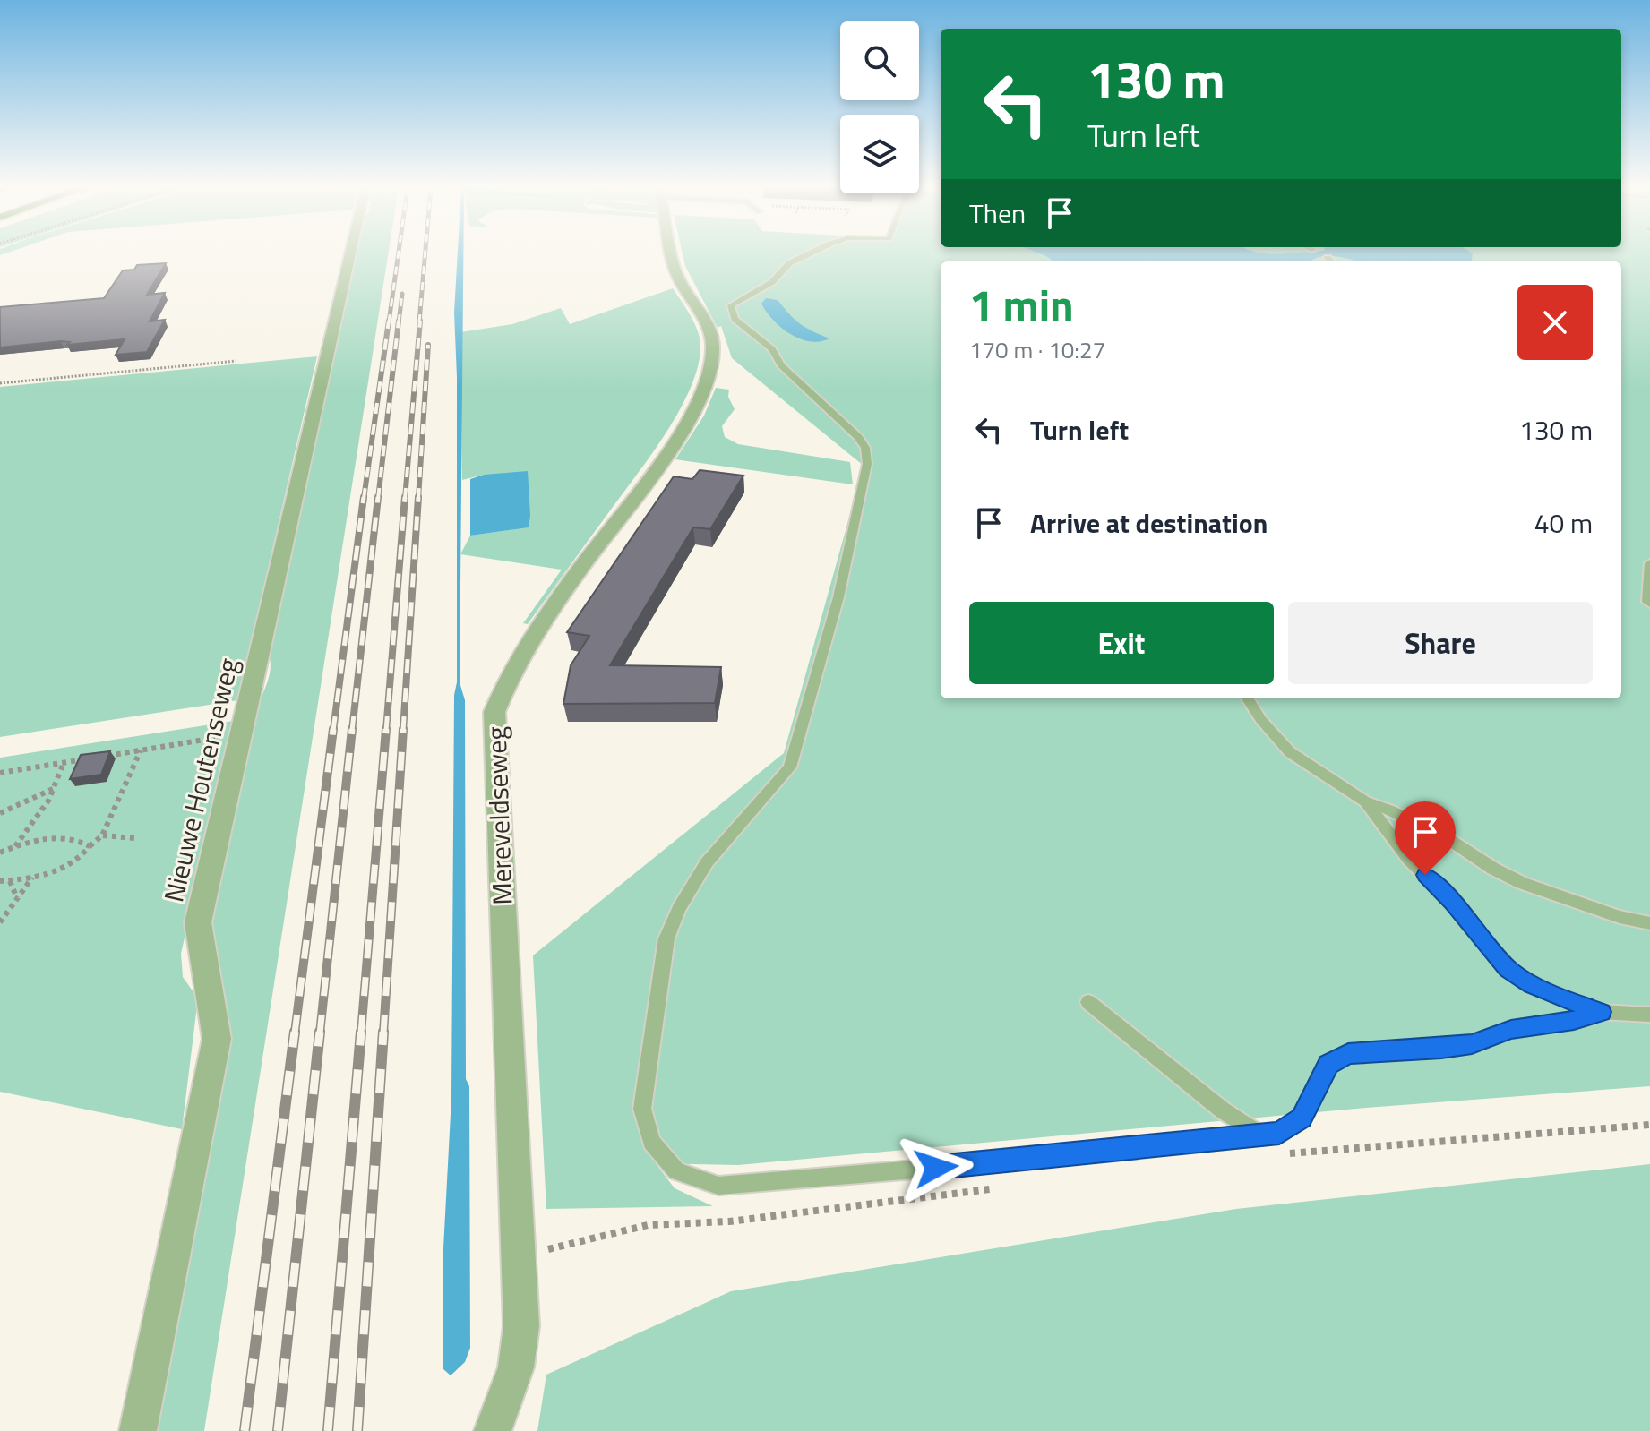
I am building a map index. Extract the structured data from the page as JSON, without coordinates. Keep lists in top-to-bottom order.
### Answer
{
  "streets": {
    "street": ["Nieuwe Houtenseweg", "Mereveldseweg"]
  },
  "page": {
    "turn": ["130 m", "Turn left"],
    "then": "Then",
    "heading": ["1 min", "170 m · 10:27"],
    "list": [
      {
        "name": "Turn left",
        "value": "130 m"
      },
      {
        "name": "Arrive at destination",
        "value": "40 m"
      }
    ],
    "buttons": ["Exit", "Share"]
  }
}
